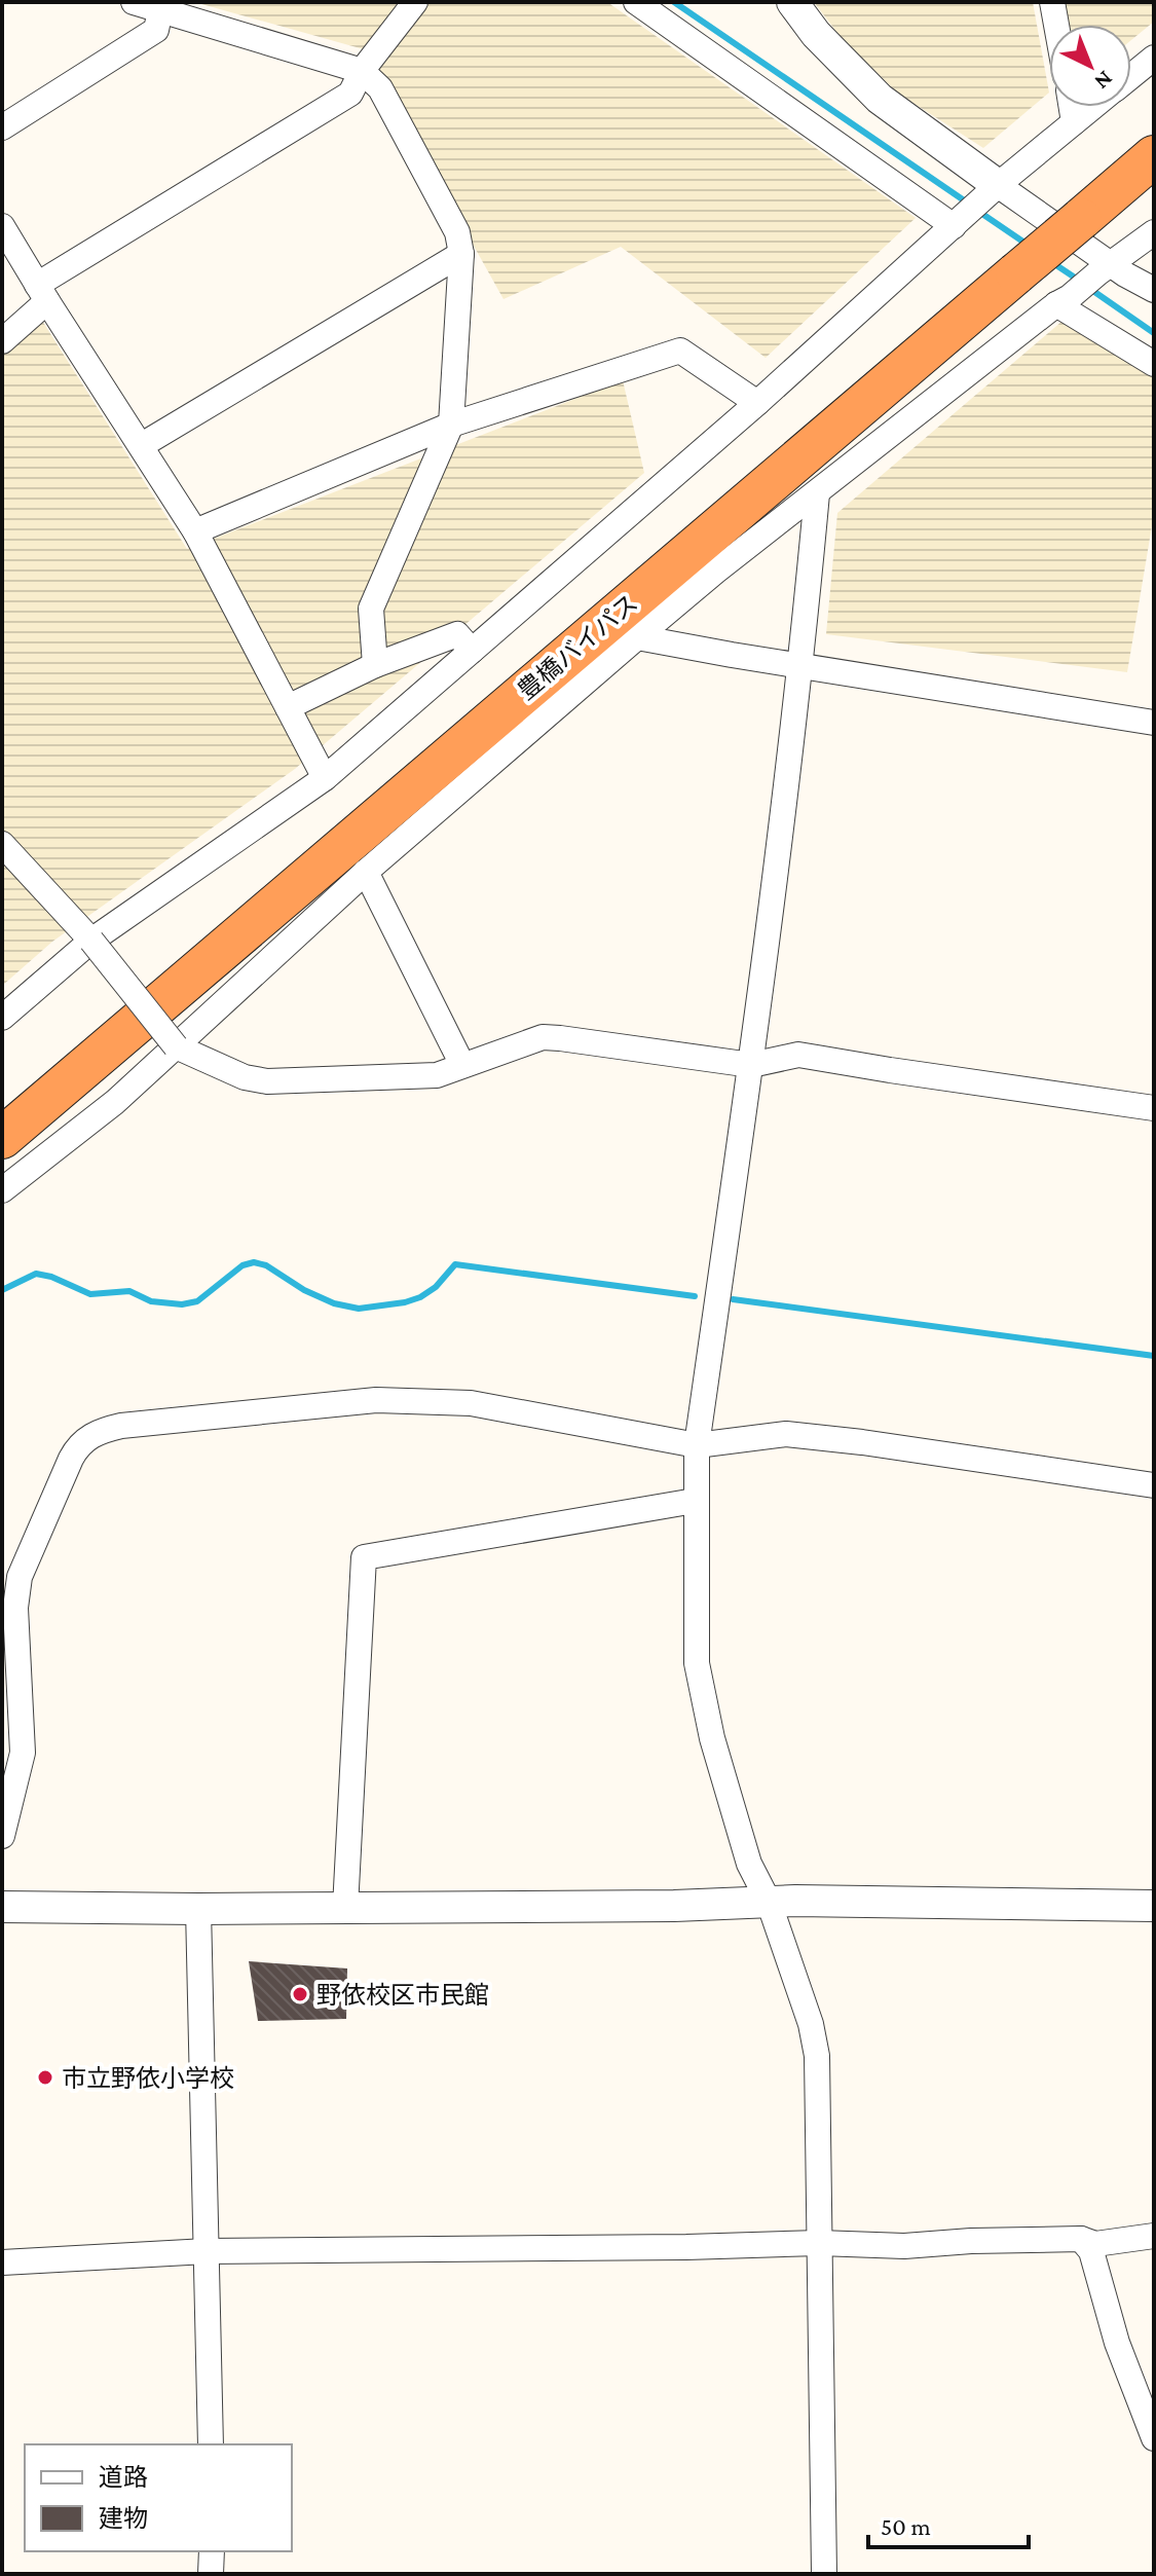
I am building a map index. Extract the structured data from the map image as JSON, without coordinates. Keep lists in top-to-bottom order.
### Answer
{
  "streets": {
    "highway": ["豊橋バイパス"]
  },
  "places": ["野依校区市民館", "市立野依小学校"],
  "legend": ["道路", "建物"],
  "scale_bar": "50 m",
  "north": "bottom right"
}
